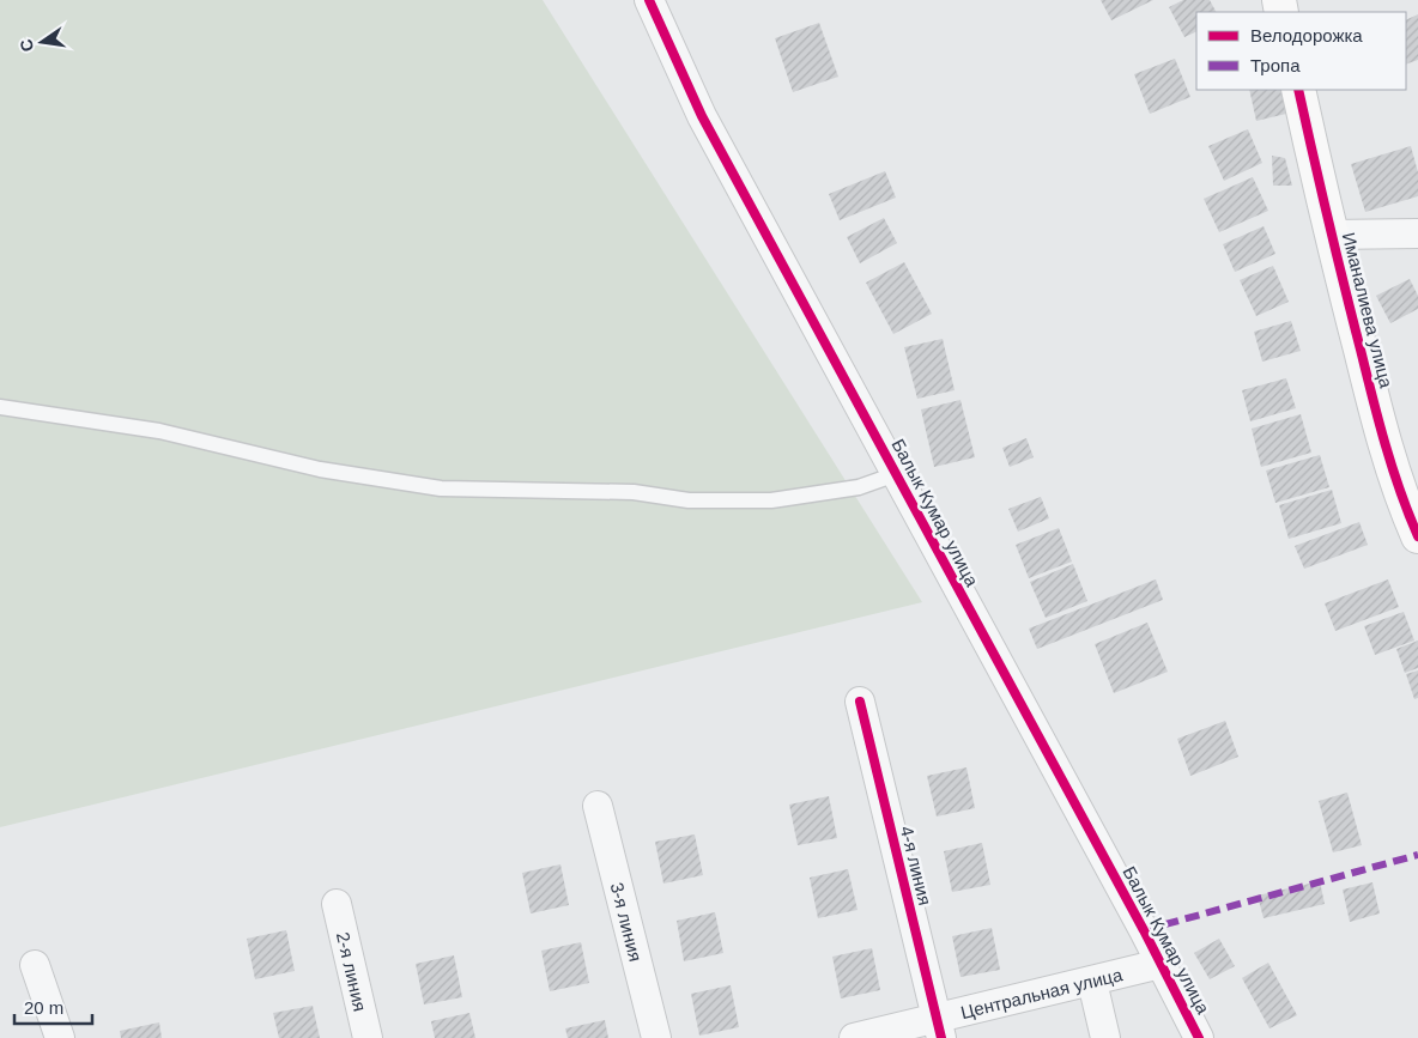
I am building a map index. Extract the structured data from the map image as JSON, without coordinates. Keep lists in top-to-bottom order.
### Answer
{
  "streets": {
    "street": [
      "Иманалиева улица",
      "Балык Кумар улица",
      "4-я линия",
      "3-я линия",
      "2-я линия",
      "Центральная улица"
    ]
  },
  "crossings": [
    ["Балык Кумар улица", "Центральная улица"],
    ["4-я линия", "Центральная улица"]
  ],
  "legend": ["Велодорожка", "Тропа"],
  "scale_bar": "20 m",
  "north": "left"
}
